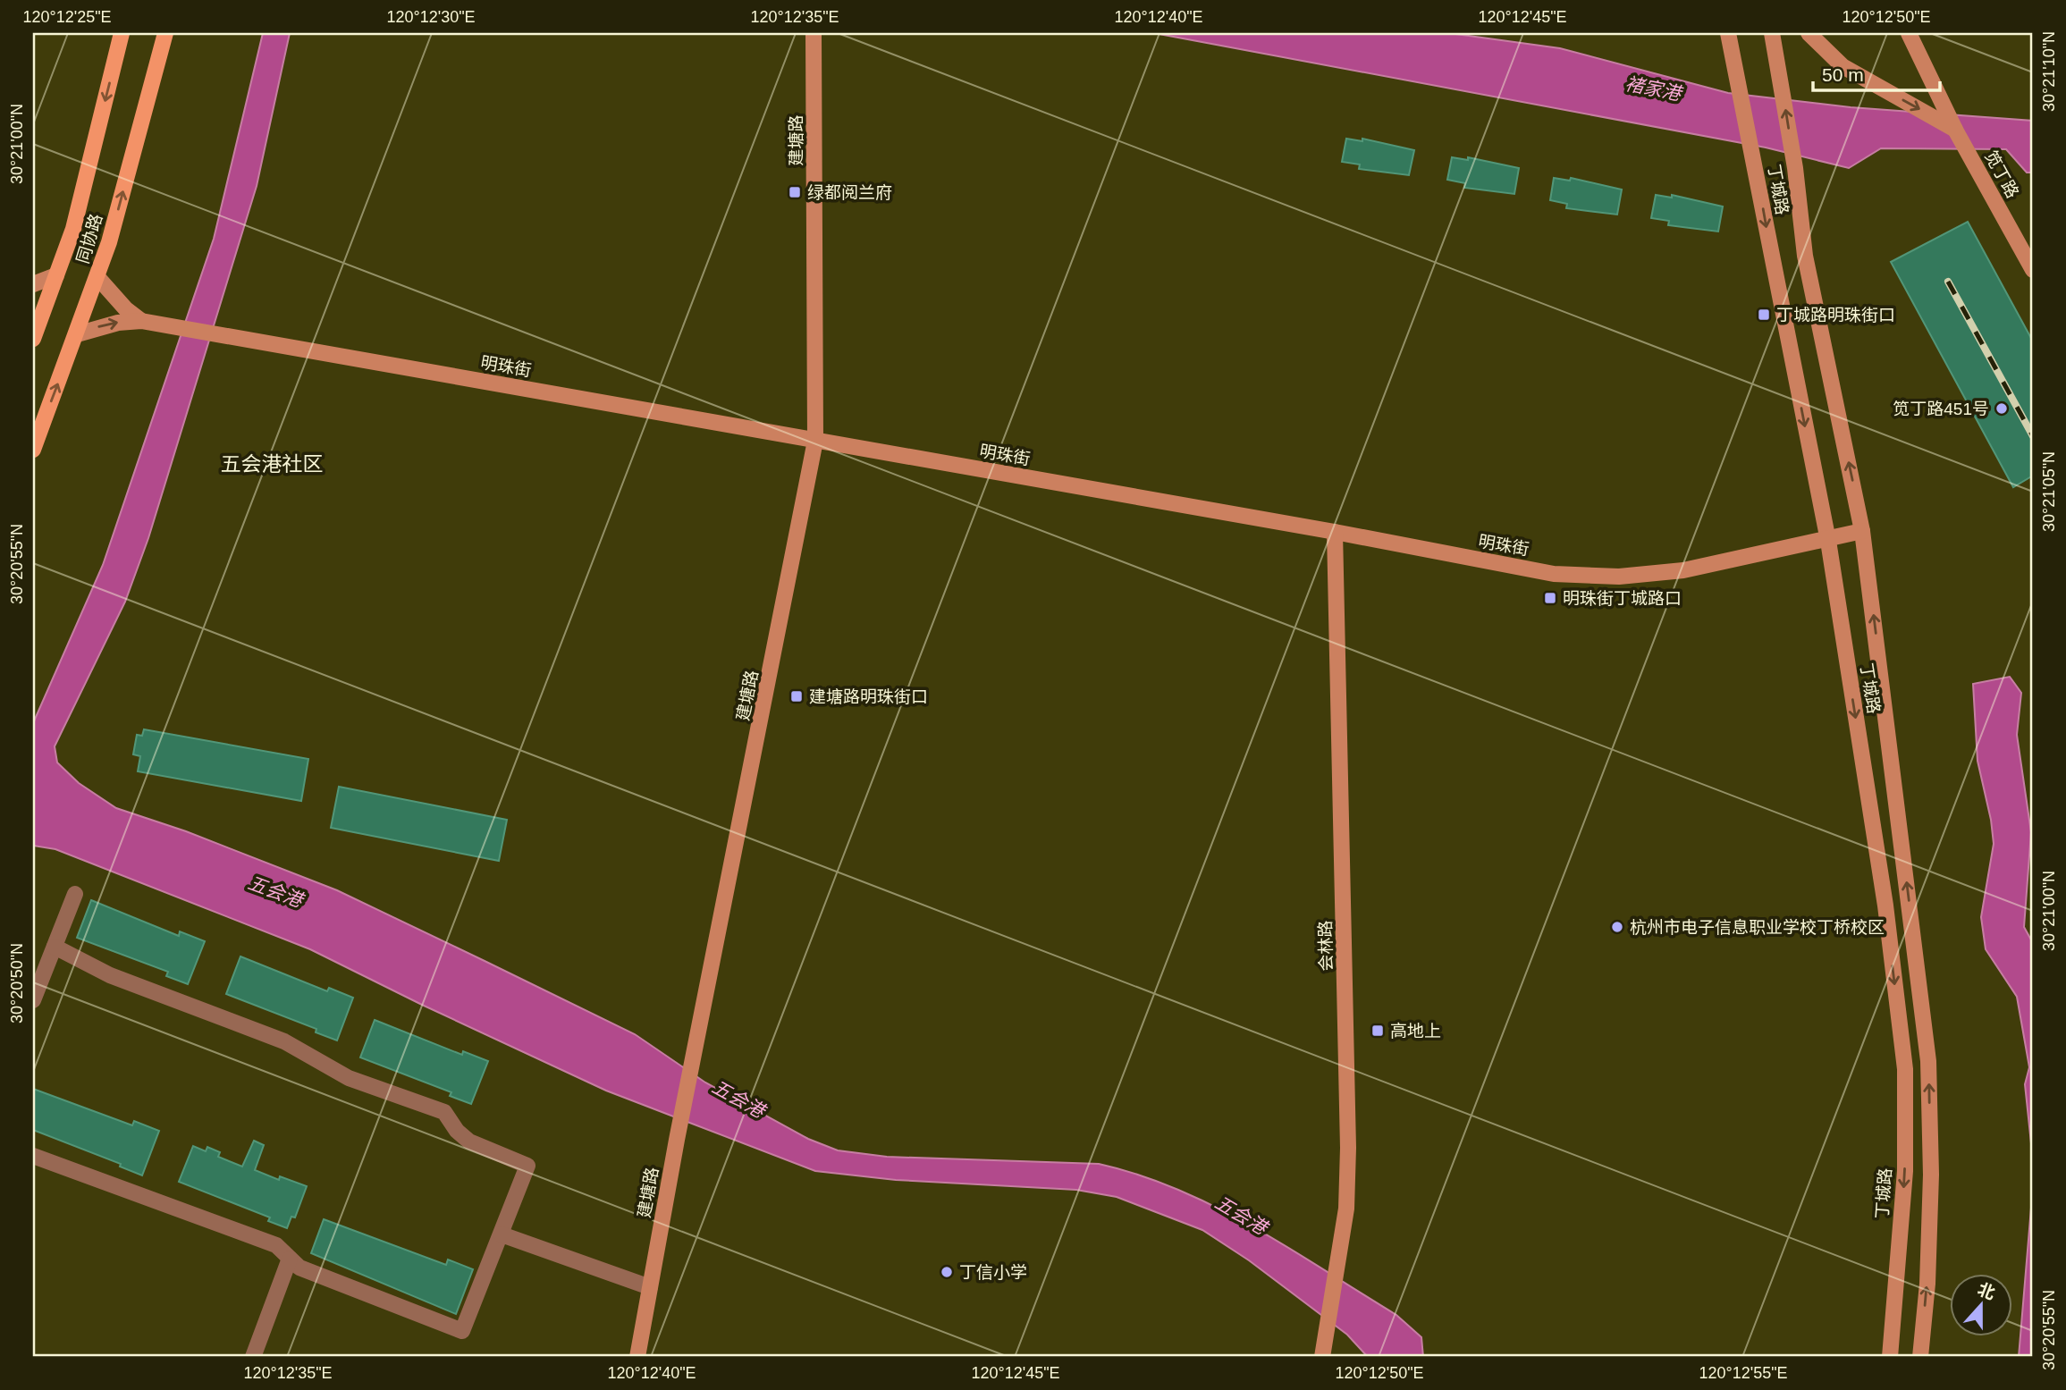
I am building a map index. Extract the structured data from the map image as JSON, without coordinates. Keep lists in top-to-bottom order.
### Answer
{
  "streets": {
    "main road": ["同协路"],
    "street": [
      "建塘路",
      "笕丁路",
      "丁城路",
      "明珠街",
      "会林路"
    ]
  },
  "crossings": [
    ["建塘路", "明珠街"],
    ["丁城路", "明珠街"],
    ["同协路", "明珠街"],
    ["明珠街", "会林路"]
  ],
  "districts": ["五会港社区"],
  "water": ["褚家港", "五会港"],
  "places": {
    "transit": [
      "绿都阅兰府",
      "丁城路明珠街口",
      "明珠街丁城路口",
      "建塘路明珠街口",
      "高地上"
    ],
    "other": ["笕丁路451号", "杭州市电子信息职业学校丁桥校区", "丁信小学"]
  },
  "scale_bar": "50 m",
  "north": "top",
  "coordinates": [
    "120°12'25\"E",
    "120°12'30\"E",
    "120°12'35\"E",
    "120°12'40\"E",
    "120°12'45\"E",
    "120°12'50\"E",
    "30°21'10\"N",
    "30°21'00\"N",
    "30°21'05\"N",
    "30°20'55\"N",
    "30°20'50\"N",
    "120°12'55\"E"
  ]
}
